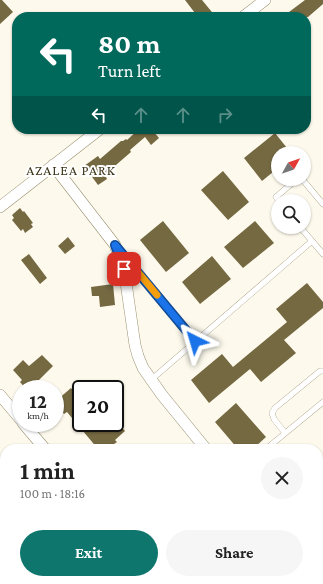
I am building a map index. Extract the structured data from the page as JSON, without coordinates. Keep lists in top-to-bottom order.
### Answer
{
  "districts": ["AZALEA PARK"],
  "north": "top right",
  "page": {
    "turn": ["80 m", "Turn left"],
    "speed": "12 km/h",
    "limit": "20",
    "heading": ["1 min", "100 m · 18:16"],
    "buttons": ["Exit", "Share"]
  }
}
